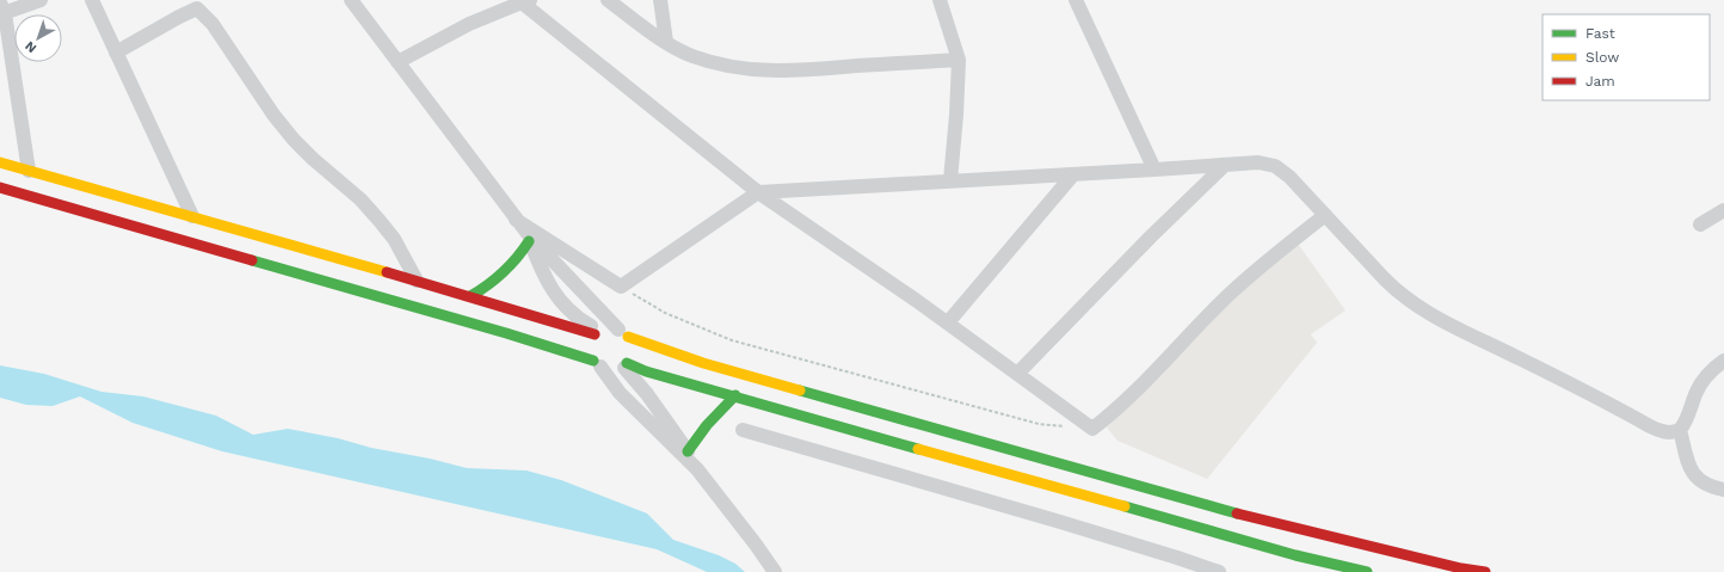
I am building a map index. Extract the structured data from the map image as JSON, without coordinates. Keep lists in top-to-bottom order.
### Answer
{
  "legend": ["Fast", "Slow", "Jam"],
  "north": "bottom left"
}
